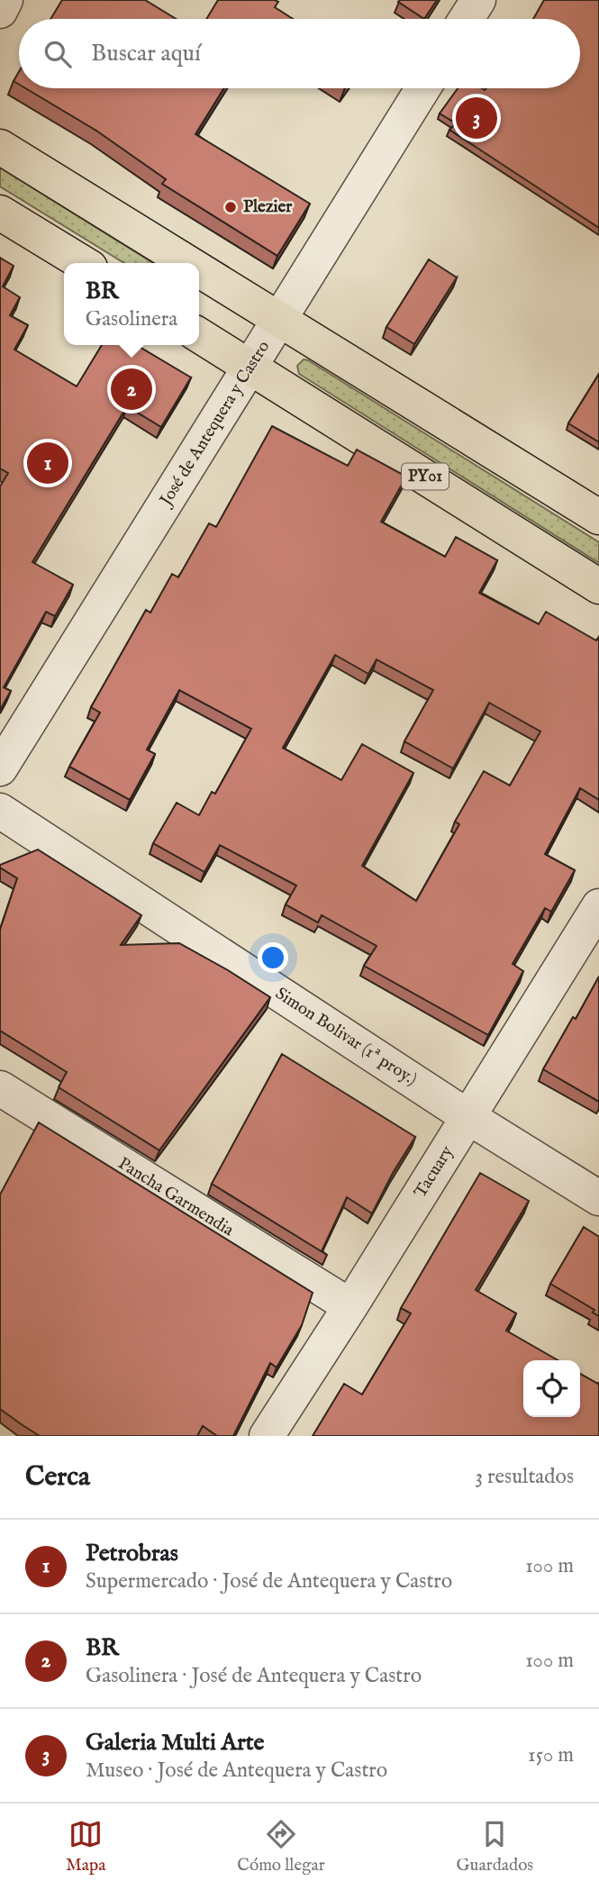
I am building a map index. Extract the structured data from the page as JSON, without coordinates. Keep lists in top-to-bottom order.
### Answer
{
  "streets": {
    "main road": ["PY01"],
    "street": [
      "José de Antequera y Castro",
      "Simon Bolivar (1ª proy.)",
      "Tacuary",
      "Pancha Garmendia"
    ]
  },
  "crossings": [
    ["José de Antequera y Castro", "PY01"],
    ["Simon Bolivar (1ª proy.)", "Tacuary"],
    ["Tacuary", "Pancha Garmendia"]
  ],
  "places": ["Plezier"],
  "page": {
    "search": "Buscar aquí",
    "pins": ["3", "2", "1"],
    "popup": ["BR", "Gasolinera"],
    "heading": ["Cerca", "3 resultados"],
    "list": [
      {
        "mark": "1",
        "name": "Petrobras",
        "note": "Supermercado · José de Antequera y Castro",
        "value": "100 m"
      },
      {
        "mark": "2",
        "name": "BR",
        "note": "Gasolinera · José de Antequera y Castro",
        "value": "100 m"
      },
      {
        "mark": "3",
        "name": "Galeria Multi Arte",
        "note": "Museo · José de Antequera y Castro",
        "value": "150 m"
      }
    ],
    "nav": ["Mapa", "Cómo llegar", "Guardados"]
  }
}
